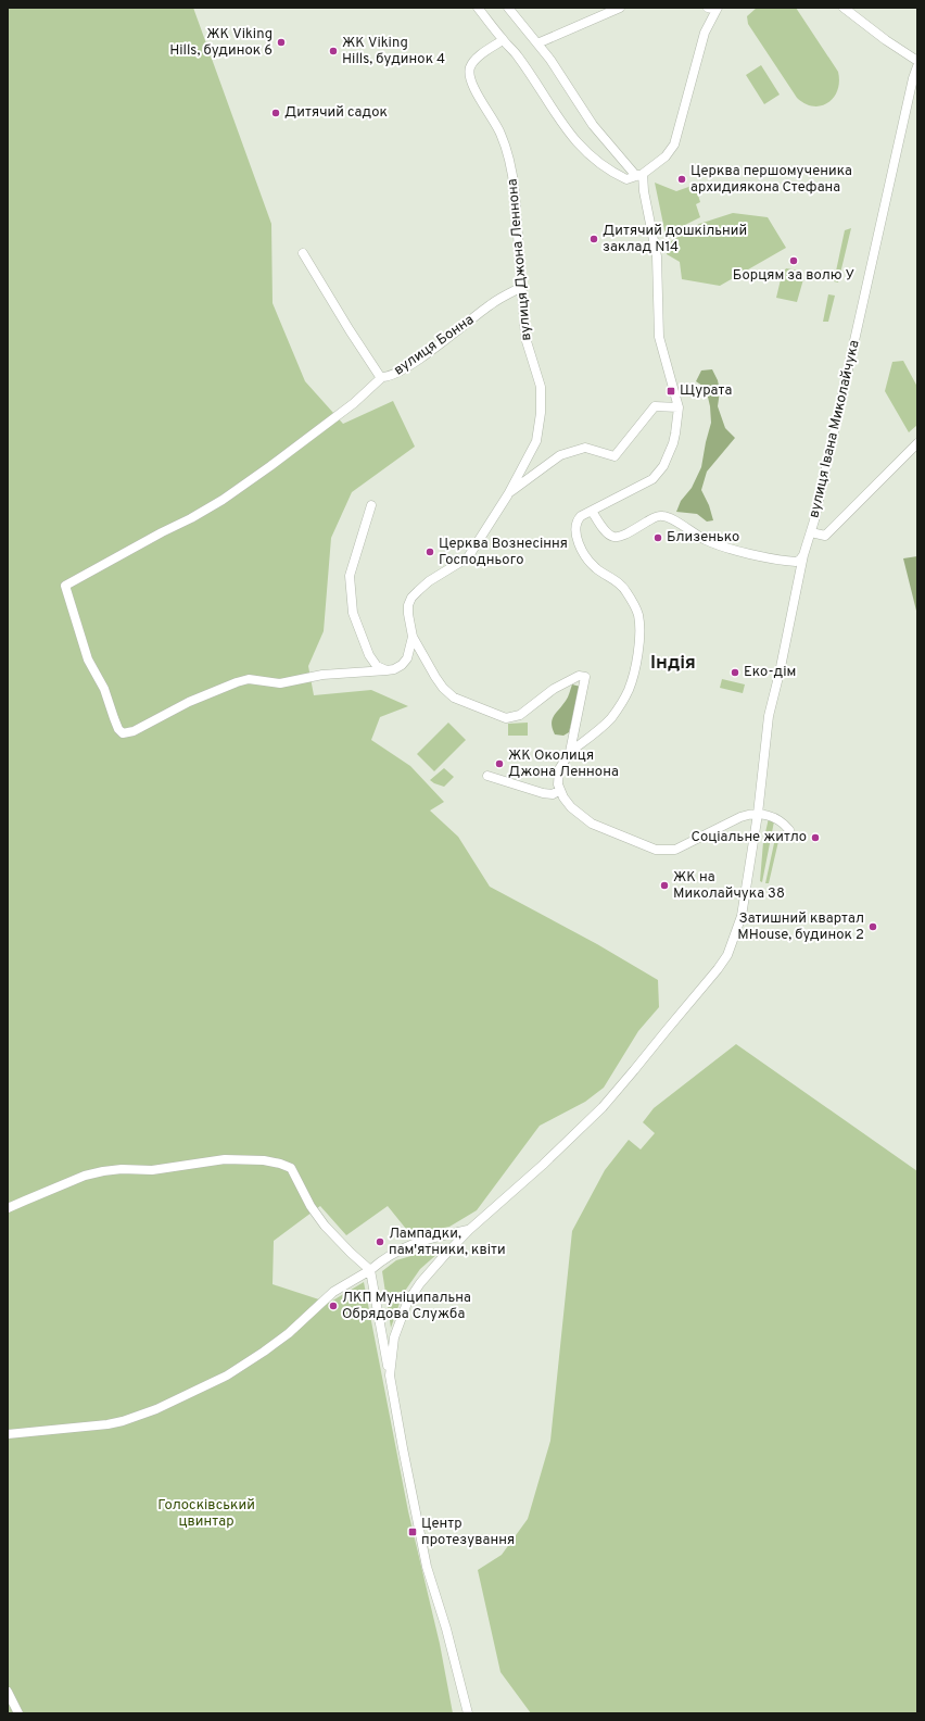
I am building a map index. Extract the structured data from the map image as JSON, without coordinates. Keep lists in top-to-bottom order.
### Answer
{
  "streets": {
    "street": ["вулиця Джона Леннона", "вулиця Бонна", "вулиця Івана Миколайчука"]
  },
  "crossings": [
    ["вулиця Джона Леннона", "вулиця Бонна"]
  ],
  "districts": ["Індія"],
  "parks": ["Голосківський цвинтар"],
  "places": {
    "other": [
      "ЖК Viking Hills, будинок 6",
      "ЖК Viking Hills, будинок 4",
      "Дитячий садок",
      "Церква першомученика архидиякона Стефана",
      "Дитячий дошкільний заклад N14",
      "Борцям за волю У",
      "Близенько",
      "Церква Вознесіння Господнього",
      "Еко-дім",
      "ЖК Околиця Джона Леннона",
      "Соціальне житло",
      "ЖК на Миколайчука 38",
      "Затишний квартал MHouse, будинок 2",
      "Лампадки, пам'ятники, квіти",
      "ЛКП Муніципальна Обрядова Служба"
    ],
    "transit": ["Щурата", "Центр протезування"]
  }
}
